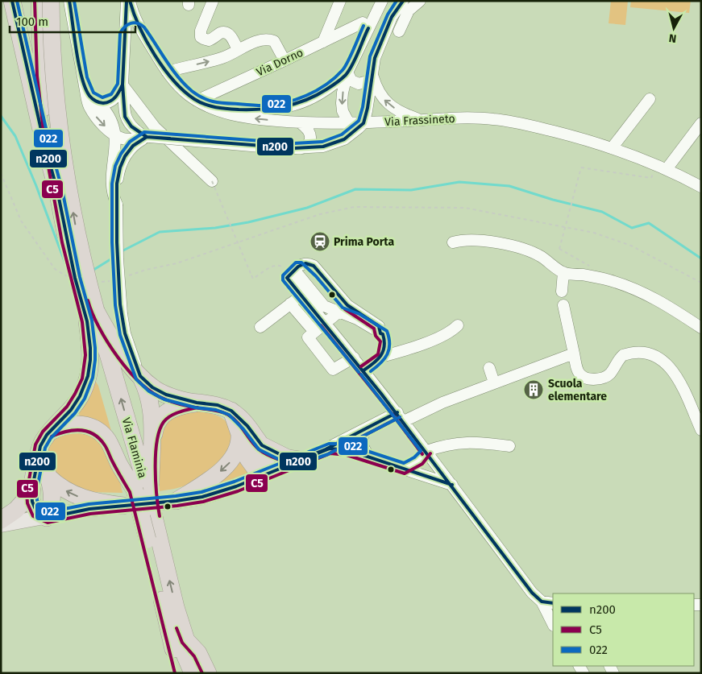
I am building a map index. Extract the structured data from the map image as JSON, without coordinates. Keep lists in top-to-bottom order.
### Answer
{
  "streets": {
    "highway": ["Via Flaminia"],
    "street": ["Via Dorno", "Via Frassineto"]
  },
  "crossings": [
    ["Via Dorno", "Via Frassineto"]
  ],
  "places": {
    "station": ["Prima Porta"],
    "building": ["Scuola elementare"]
  },
  "lines": ["transit line n200", "transit line C5", "transit line 022"],
  "legend": ["n200", "C5", "022"],
  "scale_bar": "100 m",
  "north": "bottom"
}
